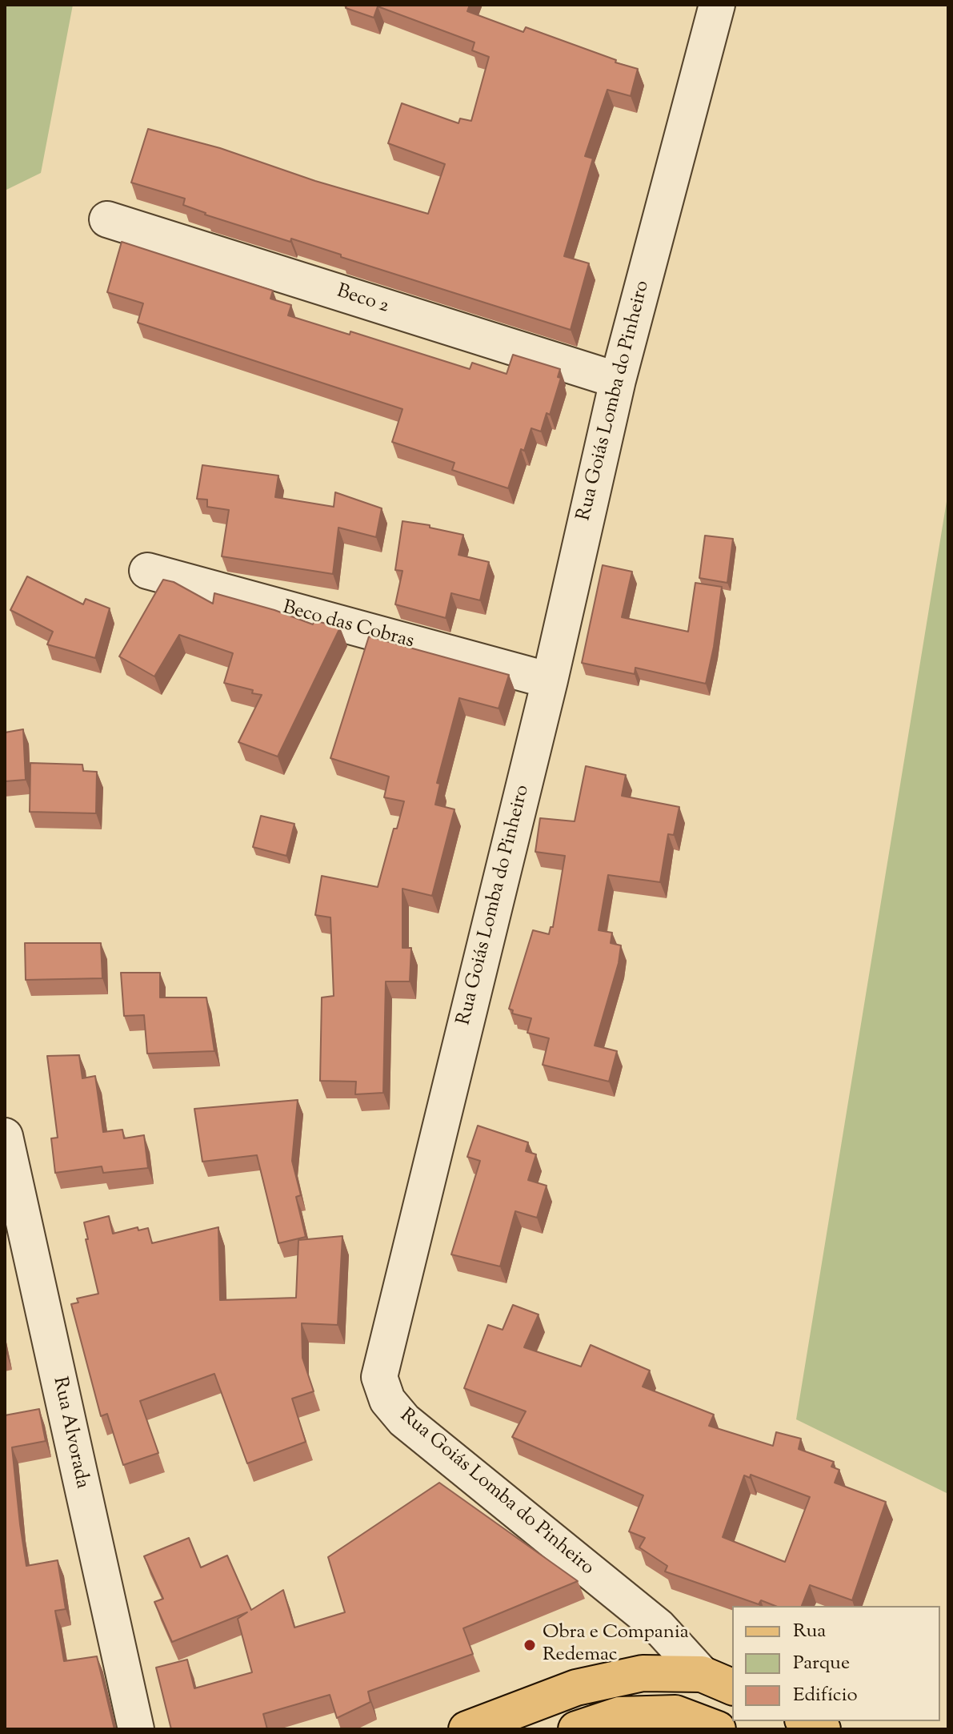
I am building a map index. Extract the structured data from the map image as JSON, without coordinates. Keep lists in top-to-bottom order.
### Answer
{
  "streets": {
    "street": [
      "Beco 2",
      "Rua Goiás Lomba do Pinheiro",
      "Beco das Cobras",
      "Rua Alvorada"
    ]
  },
  "crossings": [
    ["Beco 2", "Rua Goiás Lomba do Pinheiro"],
    ["Rua Goiás Lomba do Pinheiro", "Beco das Cobras"]
  ],
  "places": ["Obra e Compania Redemac"],
  "legend": ["Rua", "Parque", "Edifício"]
}
